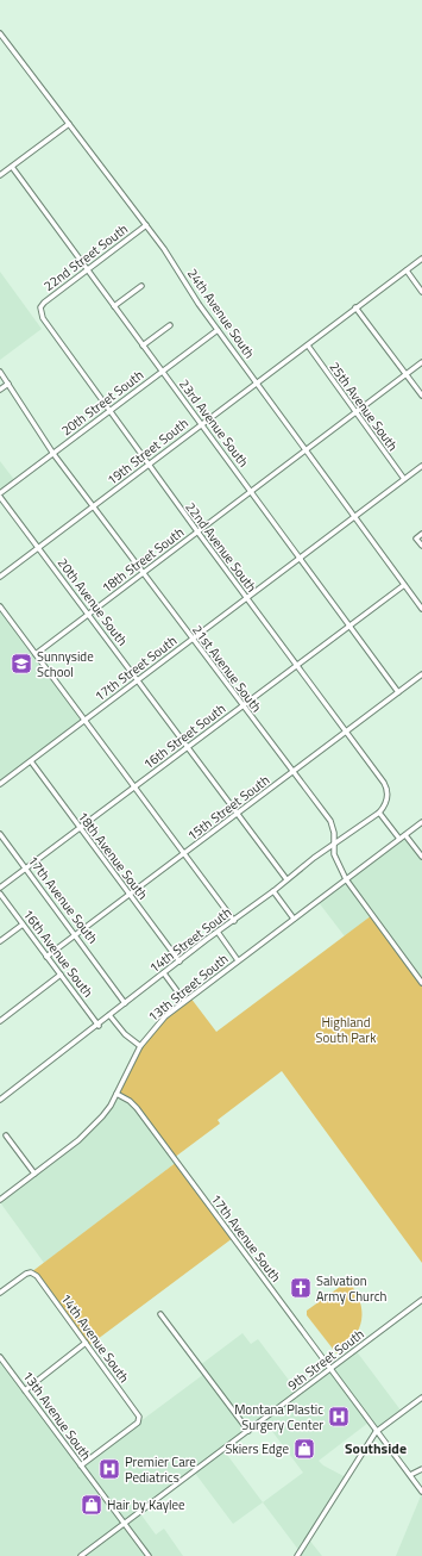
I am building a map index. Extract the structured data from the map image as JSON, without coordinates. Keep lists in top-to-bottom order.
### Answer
{
  "streets": {
    "street": [
      "22nd Street South",
      "24th Avenue South",
      "20th Street South",
      "25th Avenue South",
      "23rd Avenue South",
      "19th Street South",
      "22nd Avenue South",
      "18th Street South",
      "20th Avenue South",
      "17th Street South",
      "21st Avenue South",
      "16th Street South",
      "15th Street South",
      "18th Avenue South",
      "17th Avenue South",
      "14th Street South",
      "16th Avenue South",
      "13th Street South",
      "14th Avenue South",
      "9th Street South",
      "13th Avenue South"
    ]
  },
  "crossings": [
    ["22nd Street South", "24th Avenue South"],
    ["22nd Street South", "23rd Avenue South"],
    ["22nd Street South", "22nd Avenue South"],
    ["24th Avenue South", "20th Street South"],
    ["24th Avenue South", "19th Street South"],
    ["24th Avenue South", "18th Street South"],
    ["24th Avenue South", "17th Street South"],
    ["24th Avenue South", "16th Street South"],
    ["20th Street South", "23rd Avenue South"],
    ["20th Street South", "22nd Avenue South"],
    ["20th Street South", "21st Avenue South"],
    ["25th Avenue South", "19th Street South"],
    ["25th Avenue South", "18th Street South"],
    ["25th Avenue South", "17th Street South"],
    ["23rd Avenue South", "19th Street South"],
    ["23rd Avenue South", "18th Street South"],
    ["23rd Avenue South", "17th Street South"],
    ["23rd Avenue South", "16th Street South"],
    ["23rd Avenue South", "15th Street South"],
    ["19th Street South", "22nd Avenue South"],
    ["19th Street South", "20th Avenue South"],
    ["19th Street South", "21st Avenue South"],
    ["22nd Avenue South", "18th Street South"],
    ["22nd Avenue South", "17th Street South"],
    ["22nd Avenue South", "16th Street South"],
    ["22nd Avenue South", "15th Street South"],
    ["22nd Avenue South", "14th Street South"],
    ["18th Street South", "20th Avenue South"],
    ["18th Street South", "21st Avenue South"],
    ["20th Avenue South", "17th Street South"],
    ["20th Avenue South", "16th Street South"],
    ["20th Avenue South", "15th Street South"],
    ["20th Avenue South", "14th Street South"],
    ["17th Street South", "21st Avenue South"],
    ["17th Street South", "18th Avenue South"],
    ["21st Avenue South", "16th Street South"],
    ["21st Avenue South", "15th Street South"],
    ["21st Avenue South", "14th Street South"],
    ["21st Avenue South", "13th Street South"],
    ["16th Street South", "18th Avenue South"],
    ["16th Street South", "17th Avenue South"],
    ["15th Street South", "18th Avenue South"],
    ["15th Street South", "17th Avenue South"],
    ["15th Street South", "16th Avenue South"],
    ["18th Avenue South", "14th Street South"],
    ["17th Avenue South", "14th Street South"],
    ["17th Avenue South", "13th Street South"],
    ["17th Avenue South", "9th Street South"],
    ["14th Street South", "16th Avenue South"],
    ["14th Avenue South", "13th Avenue South"],
    ["9th Street South", "13th Avenue South"]
  ],
  "districts": ["Southside"],
  "parks": ["Highland South Park"],
  "places": {
    "school or university": ["Sunnyside School"],
    "church": ["Salvation Army Church"],
    "hospital": ["Montana Plastic Surgery Center", "Premier Care Pediatrics"],
    "shop": ["Skiers Edge", "Hair by Kaylee"]
  }
}
